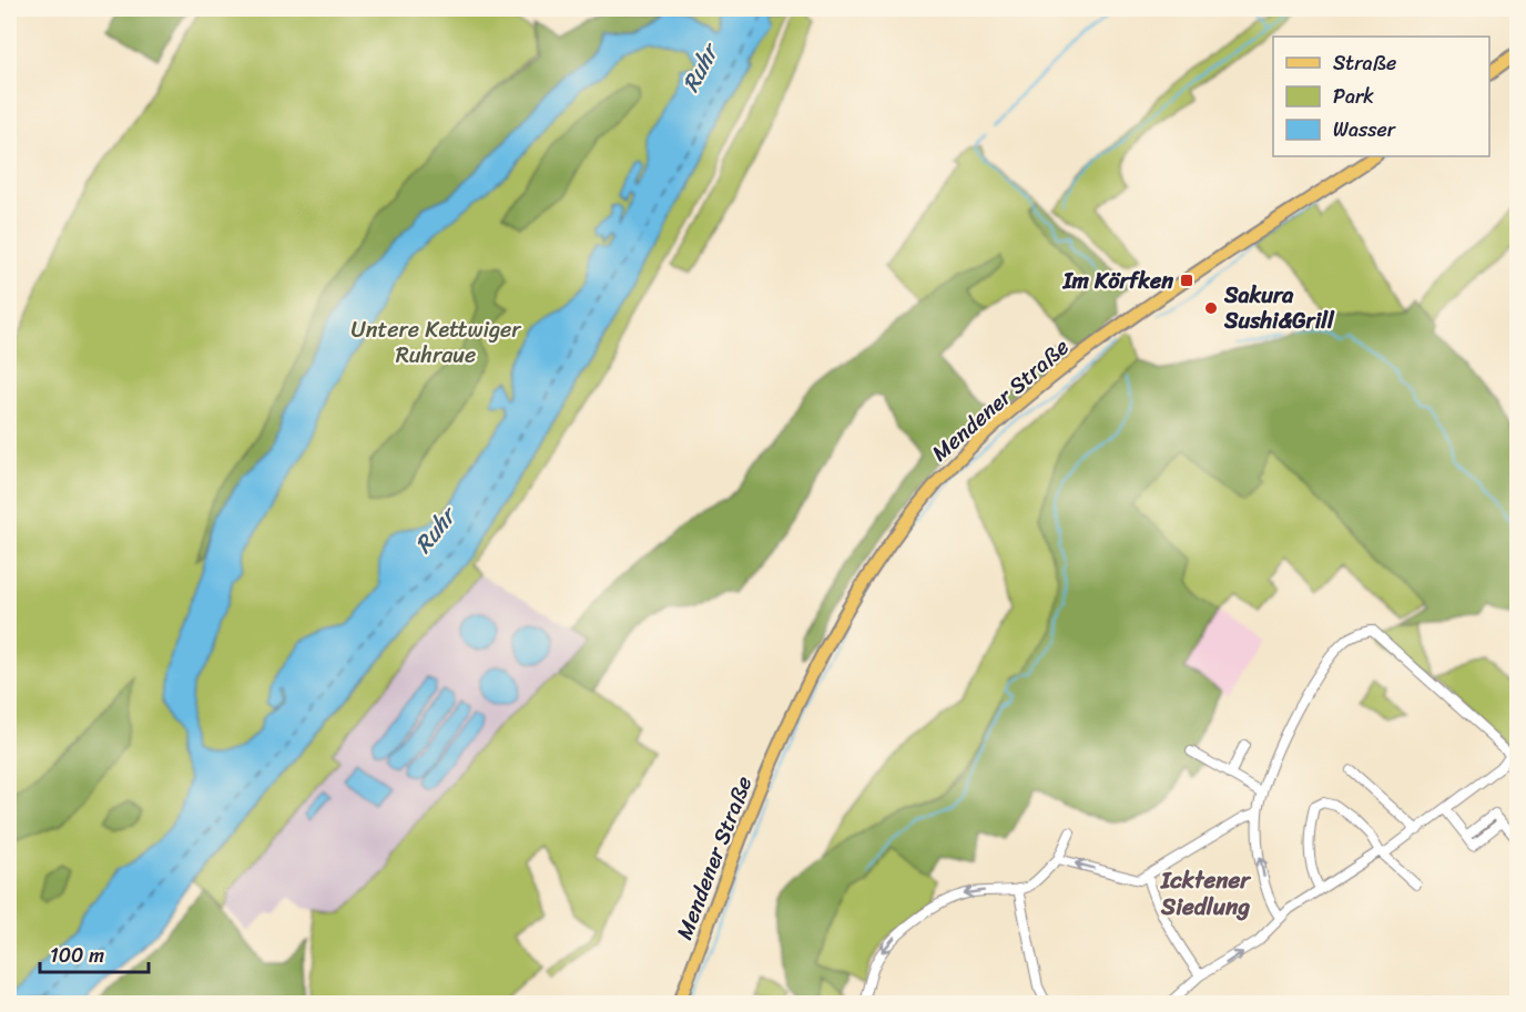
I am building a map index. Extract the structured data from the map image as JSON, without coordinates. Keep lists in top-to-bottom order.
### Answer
{
  "streets": {
    "main road": ["Mendener Straße"]
  },
  "districts": ["Icktener Siedlung"],
  "water": ["Ruhr"],
  "parks": ["Untere Kettwiger Ruhraue"],
  "places": {
    "transit": ["Im Körfken"],
    "other": ["Sakura Sushi&Grill"]
  },
  "legend": ["Straße", "Park", "Wasser"],
  "scale_bar": "100 m"
}
